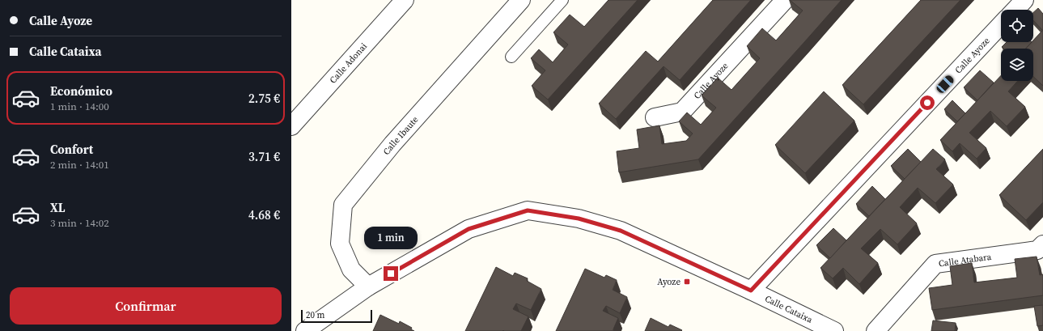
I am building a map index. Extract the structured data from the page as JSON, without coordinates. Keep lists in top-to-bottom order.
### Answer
{
  "streets": {
    "street": [
      "Calle Ayoze",
      "Calle Adonai",
      "Calle Ibaute",
      "Calle Atabara",
      "Calle Cataixa"
    ]
  },
  "crossings": [
    ["Calle Ayoze", "Calle Cataixa"],
    ["Calle Ibaute", "Calle Cataixa"]
  ],
  "places": {
    "transit": ["Ayoze"]
  },
  "scale_bar": "20 m",
  "page": {
    "banner": ["Calle Ayoze", "Calle Cataixa"],
    "list": [
      {
        "name": "Económico",
        "note": "1 min · 14:00",
        "value": "2.75 €"
      },
      {
        "name": "Confort",
        "note": "2 min · 14:01",
        "value": "3.71 €"
      },
      {
        "name": "XL",
        "note": "3 min · 14:02",
        "value": "4.68 €"
      }
    ],
    "bubble": "1 min",
    "buttons": "Confirmar",
    "scale": "20 m"
  }
}
